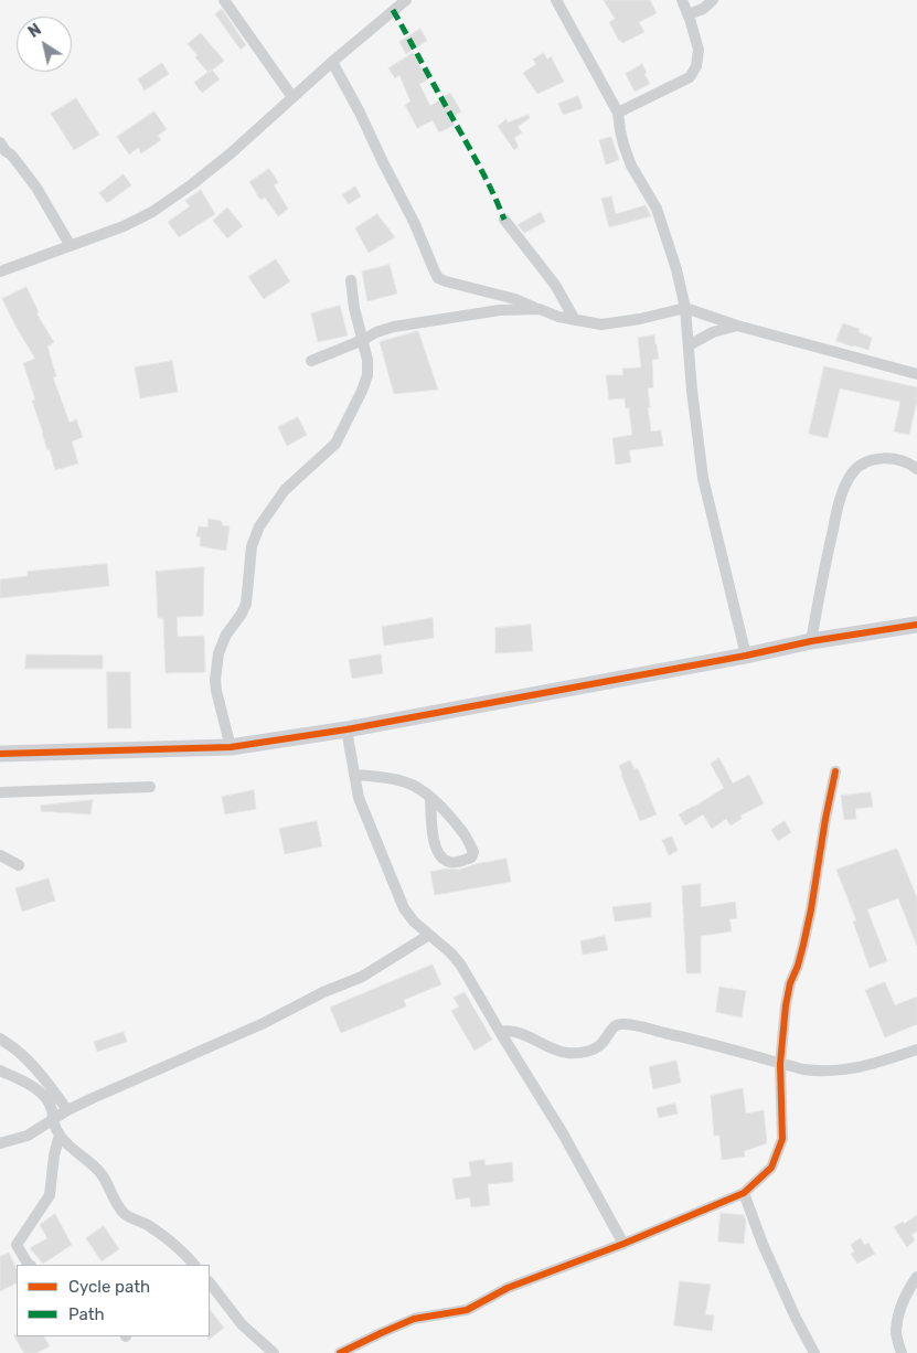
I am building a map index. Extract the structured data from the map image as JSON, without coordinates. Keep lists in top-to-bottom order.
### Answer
{
  "legend": ["Cycle path", "Path"],
  "north": "top left"
}
